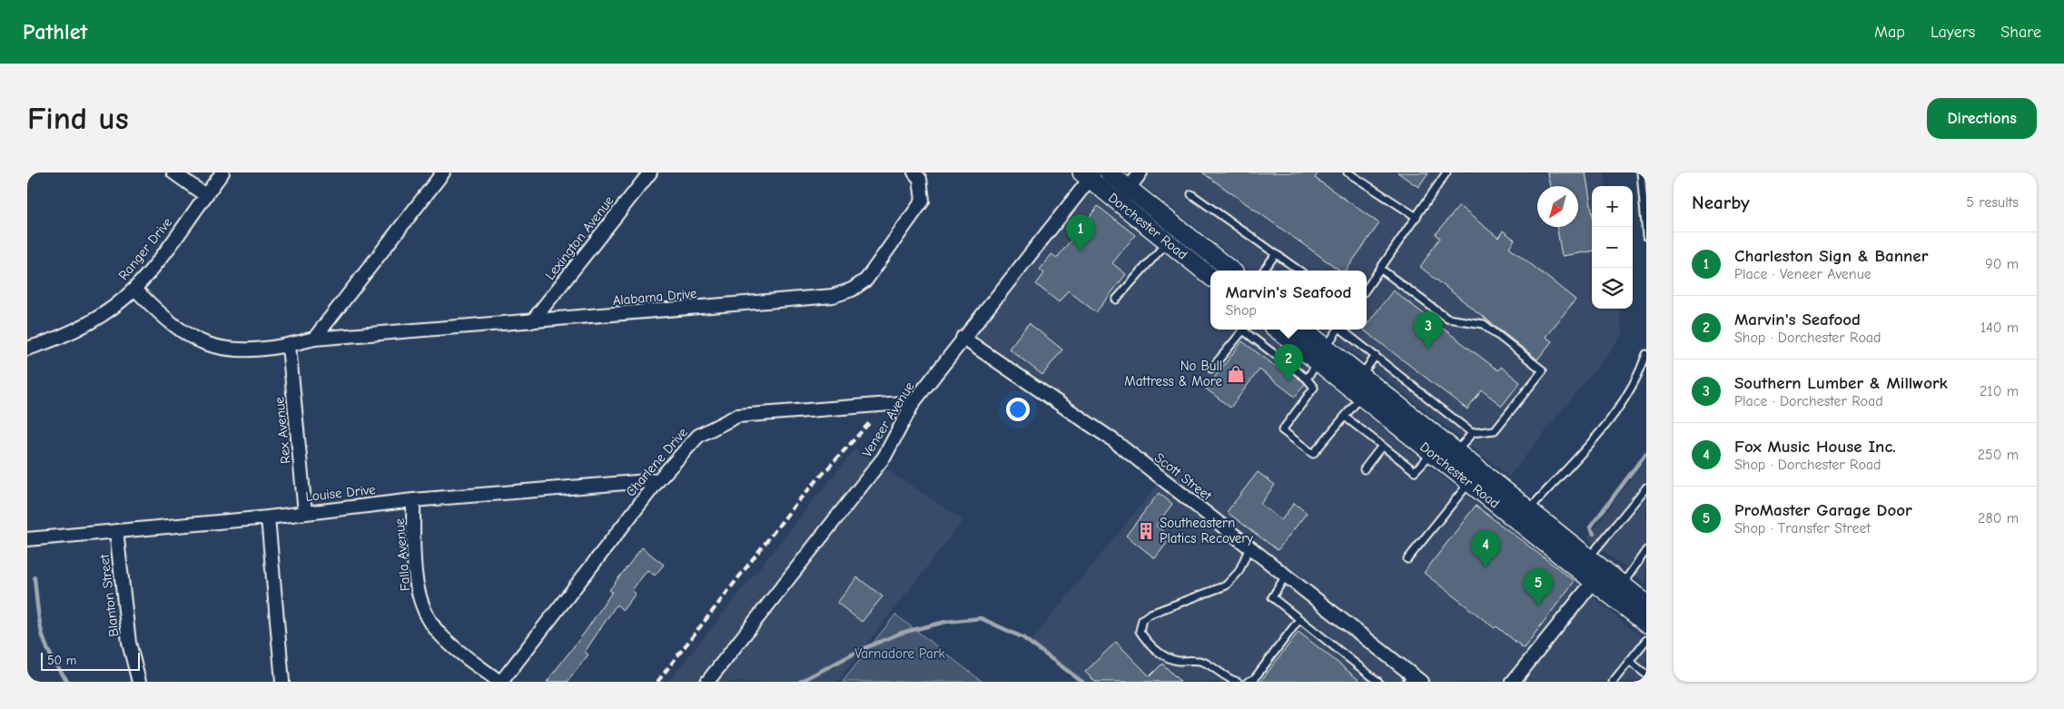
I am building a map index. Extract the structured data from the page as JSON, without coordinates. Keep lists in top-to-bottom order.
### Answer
{
  "streets": {
    "main road": ["Dorchester Road"],
    "street": [
      "Lexington Avenue",
      "Ranger Drive",
      "Alabama Drive",
      "Veneer Avenue",
      "Rex Avenue",
      "Charlene Drive",
      "Scott Street",
      "Louise Drive",
      "Falla Avenue",
      "Blanton Street"
    ]
  },
  "crossings": [
    ["Dorchester Road", "Veneer Avenue"],
    ["Lexington Avenue", "Alabama Drive"],
    ["Ranger Drive", "Alabama Drive"],
    ["Alabama Drive", "Rex Avenue"],
    ["Veneer Avenue", "Charlene Drive"],
    ["Veneer Avenue", "Scott Street"],
    ["Rex Avenue", "Louise Drive"],
    ["Charlene Drive", "Louise Drive"],
    ["Charlene Drive", "Falla Avenue"],
    ["Louise Drive", "Falla Avenue"],
    ["Louise Drive", "Blanton Street"]
  ],
  "parks": ["Varnadore Park"],
  "places": {
    "shop": ["No Bull Mattress & More"],
    "building": ["Southeastern Platics Recovery"]
  },
  "scale_bar": "50 m",
  "north": "bottom left",
  "page": {
    "header": "Pathlet",
    "nav": ["Map", "Layers", "Share"],
    "buttons": "Directions",
    "title": "Find us",
    "heading": ["Nearby", "5 results"],
    "map_buttons": ["+", "−"],
    "pins": [
      "1",
      "3",
      "2",
      "4",
      "5"
    ],
    "list": [
      {
        "mark": "1",
        "name": "Charleston Sign & Banner",
        "note": "Place · Veneer Avenue",
        "value": "90 m"
      },
      {
        "mark": "2",
        "name": "Marvin's Seafood",
        "note": "Shop · Dorchester Road",
        "value": "140 m"
      },
      {
        "mark": "3",
        "name": "Southern Lumber & Millwork",
        "note": "Place · Dorchester Road",
        "value": "210 m"
      },
      {
        "mark": "4",
        "name": "Fox Music House Inc.",
        "note": "Shop · Dorchester Road",
        "value": "250 m"
      },
      {
        "mark": "5",
        "name": "ProMaster Garage Door",
        "note": "Shop · Transfer Street",
        "value": "280 m"
      }
    ],
    "popup": ["Marvin's Seafood", "Shop"],
    "scale": "50 m"
  }
}
